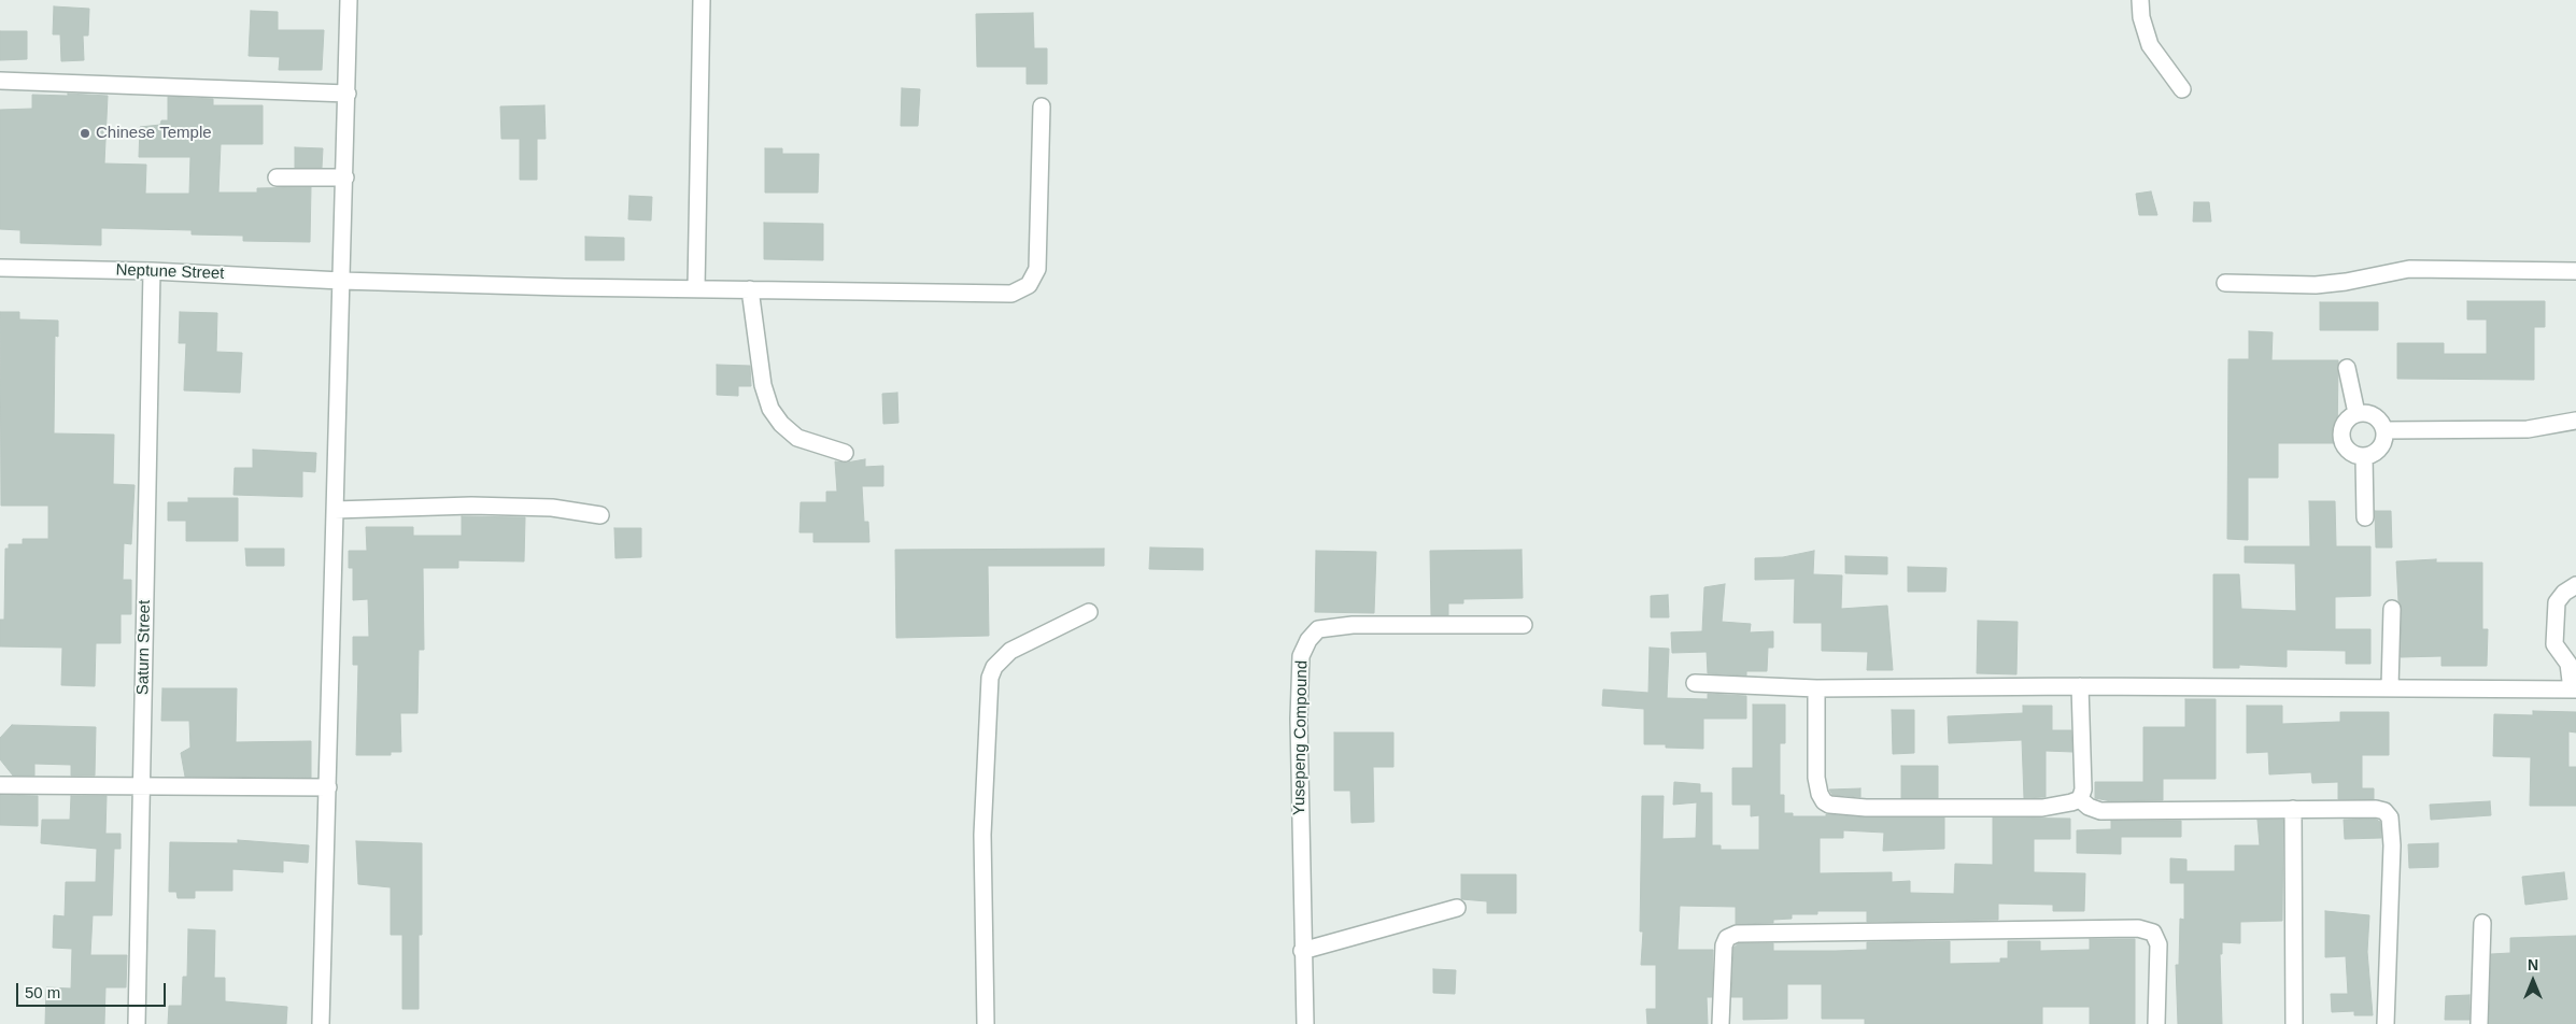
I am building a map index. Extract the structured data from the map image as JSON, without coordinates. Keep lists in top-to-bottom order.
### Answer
{
  "streets": {
    "street": ["Neptune Street", "Saturn Street", "Yusepeng Compound"]
  },
  "crossings": [
    ["Neptune Street", "Saturn Street"]
  ],
  "places": ["Chinese Temple"],
  "scale_bar": "50 m",
  "north": "top"
}
